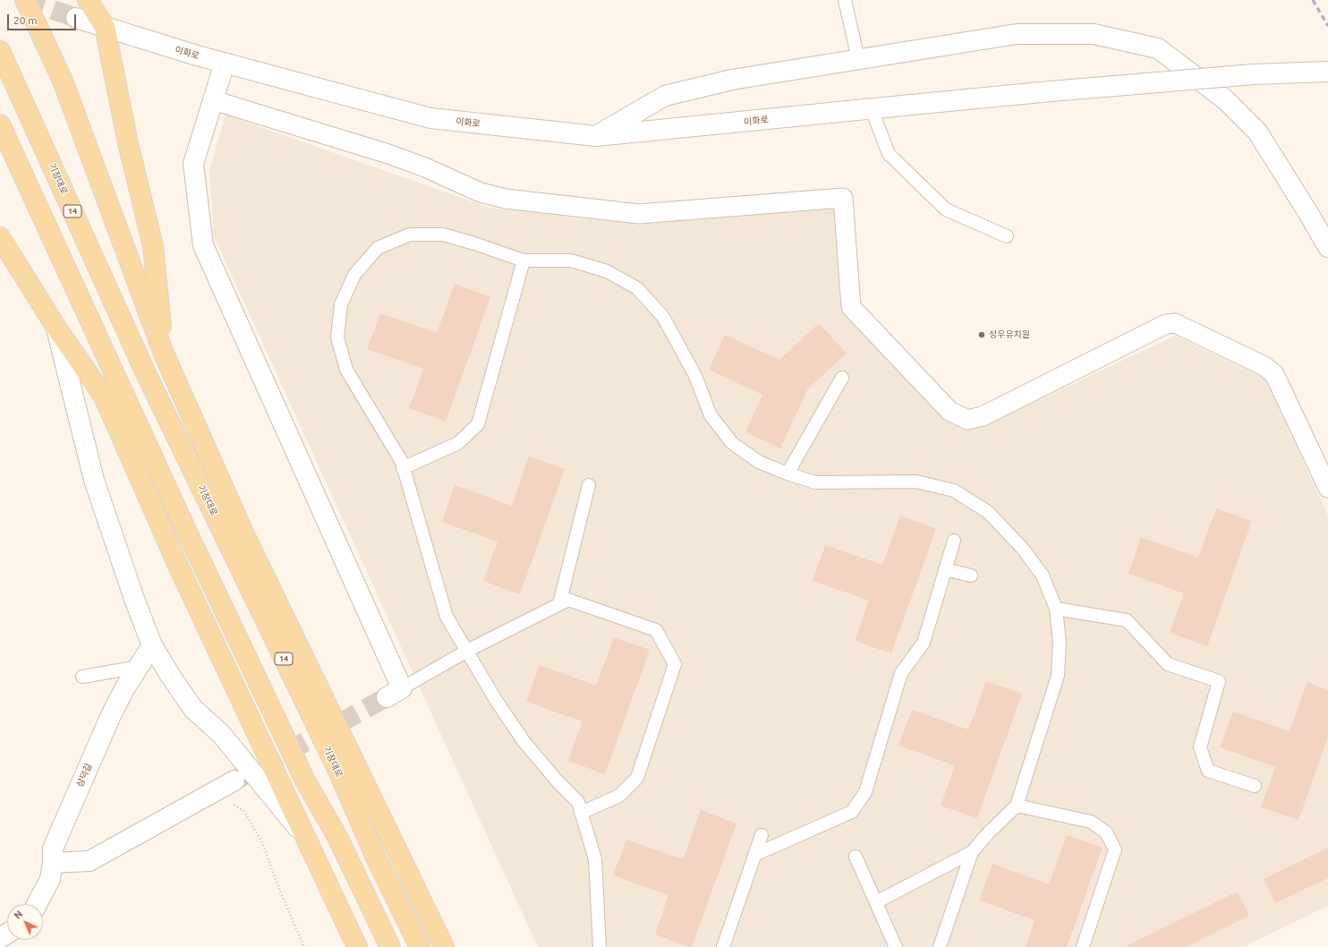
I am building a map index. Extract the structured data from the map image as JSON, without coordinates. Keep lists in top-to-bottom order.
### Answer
{
  "streets": {
    "main road": ["기장대로", "14"],
    "street": ["이화로", "삼덕길"]
  },
  "places": ["성우유치원"],
  "scale_bar": "20 m",
  "north": "top left"
}
